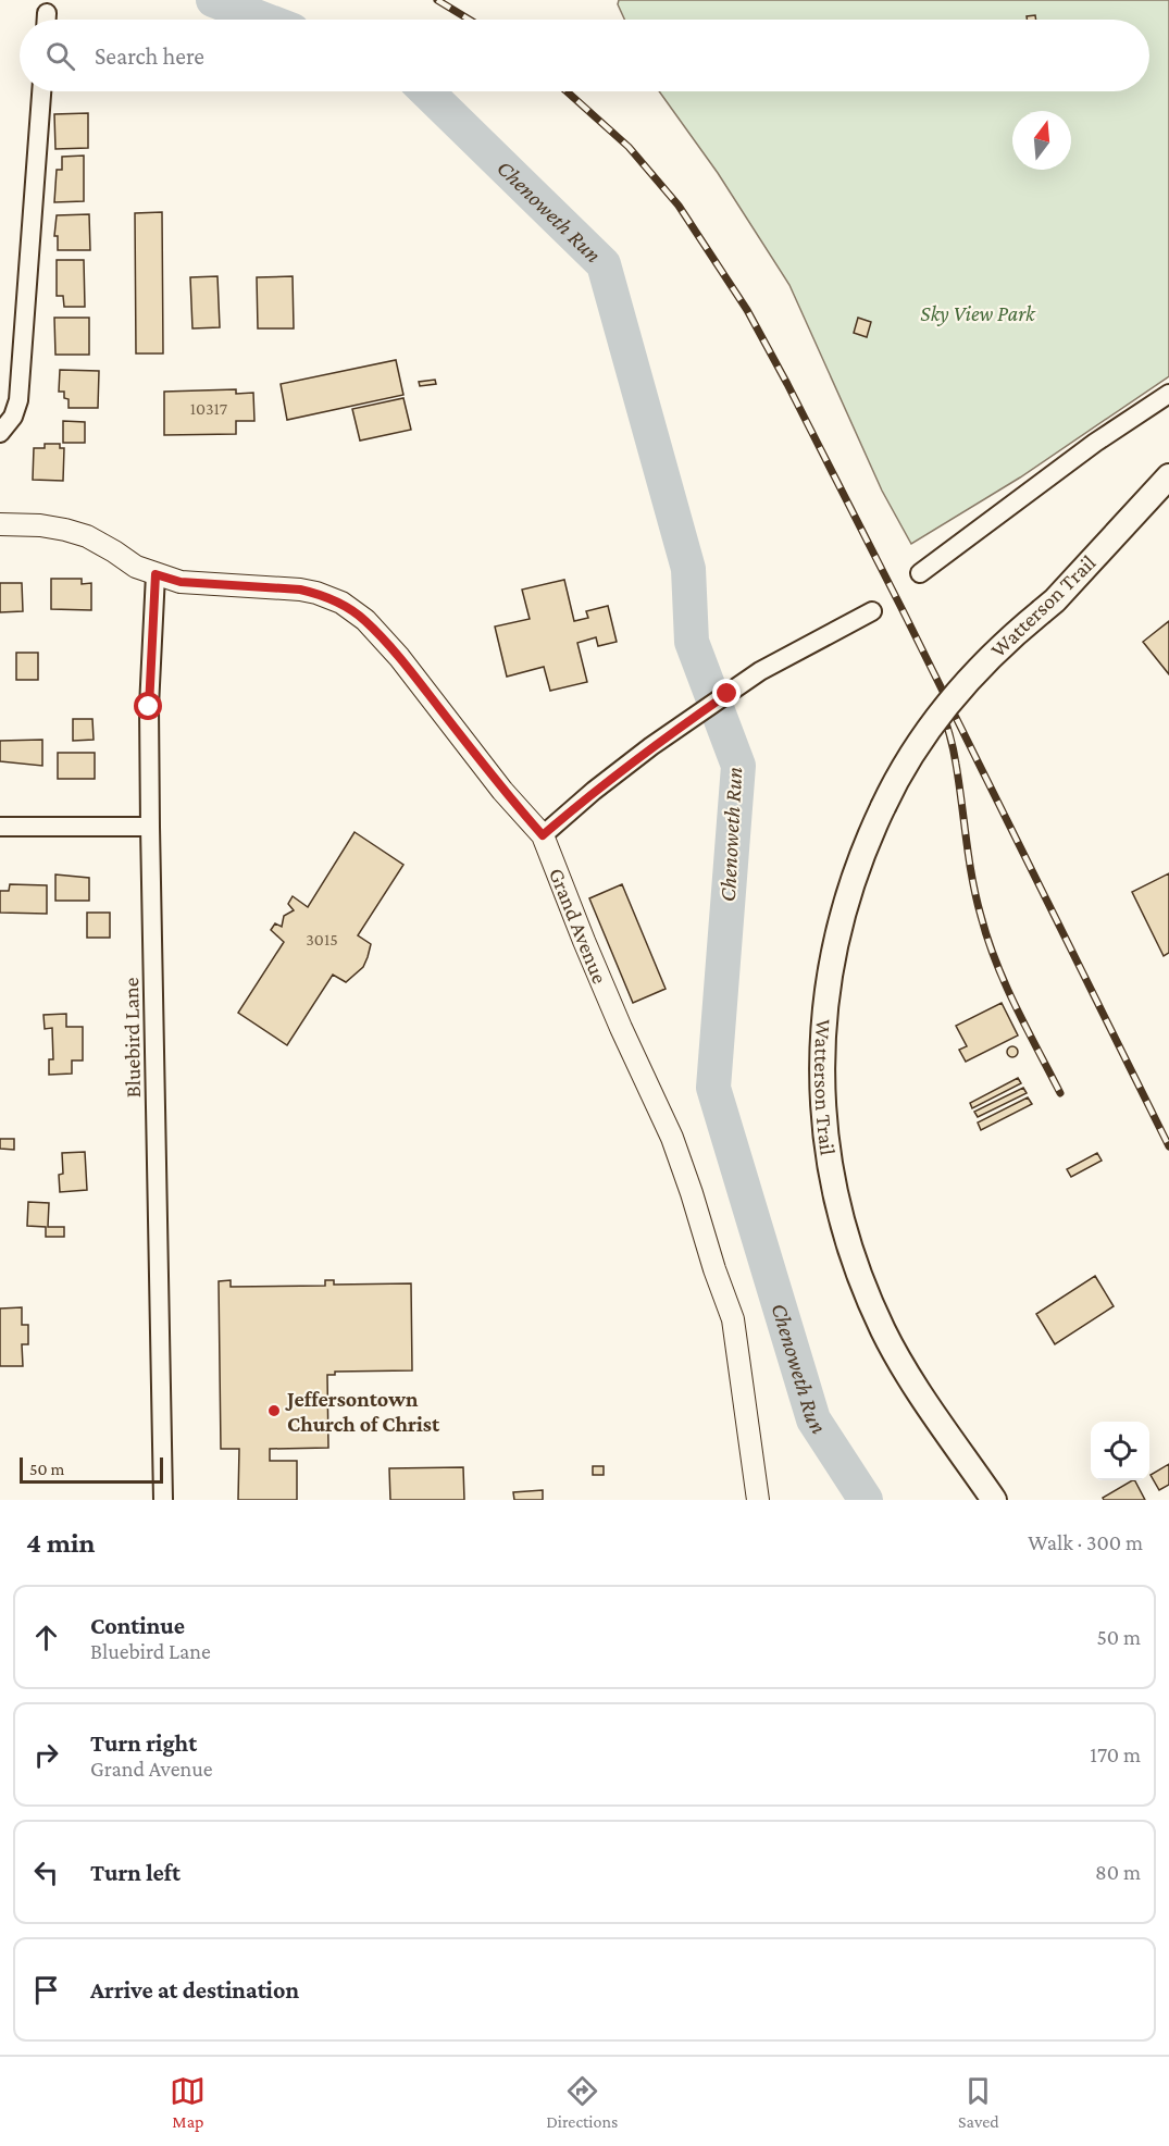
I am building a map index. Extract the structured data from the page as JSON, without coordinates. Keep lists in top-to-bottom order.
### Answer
{
  "streets": {
    "main road": ["Watterson Trail"],
    "street": ["Grand Avenue", "Bluebird Lane"]
  },
  "crossings": [
    ["Grand Avenue", "Bluebird Lane"]
  ],
  "water": ["Chenoweth Run"],
  "parks": ["Sky View Park"],
  "places": ["Jeffersontown Church of Christ"],
  "house_numbers": ["10317", "3015"],
  "scale_bar": "50 m",
  "north": "top",
  "page": {
    "search": "Search here",
    "scale": "50 m",
    "heading": ["4 min", "Walk · 300 m"],
    "list": [
      ["Continue", "Bluebird Lane", "50 m"],
      ["Turn right", "Grand Avenue", "170 m"],
      ["Turn left", "80 m"],
      "Arrive at destination"
    ],
    "nav": ["Map", "Directions", "Saved"]
  }
}
